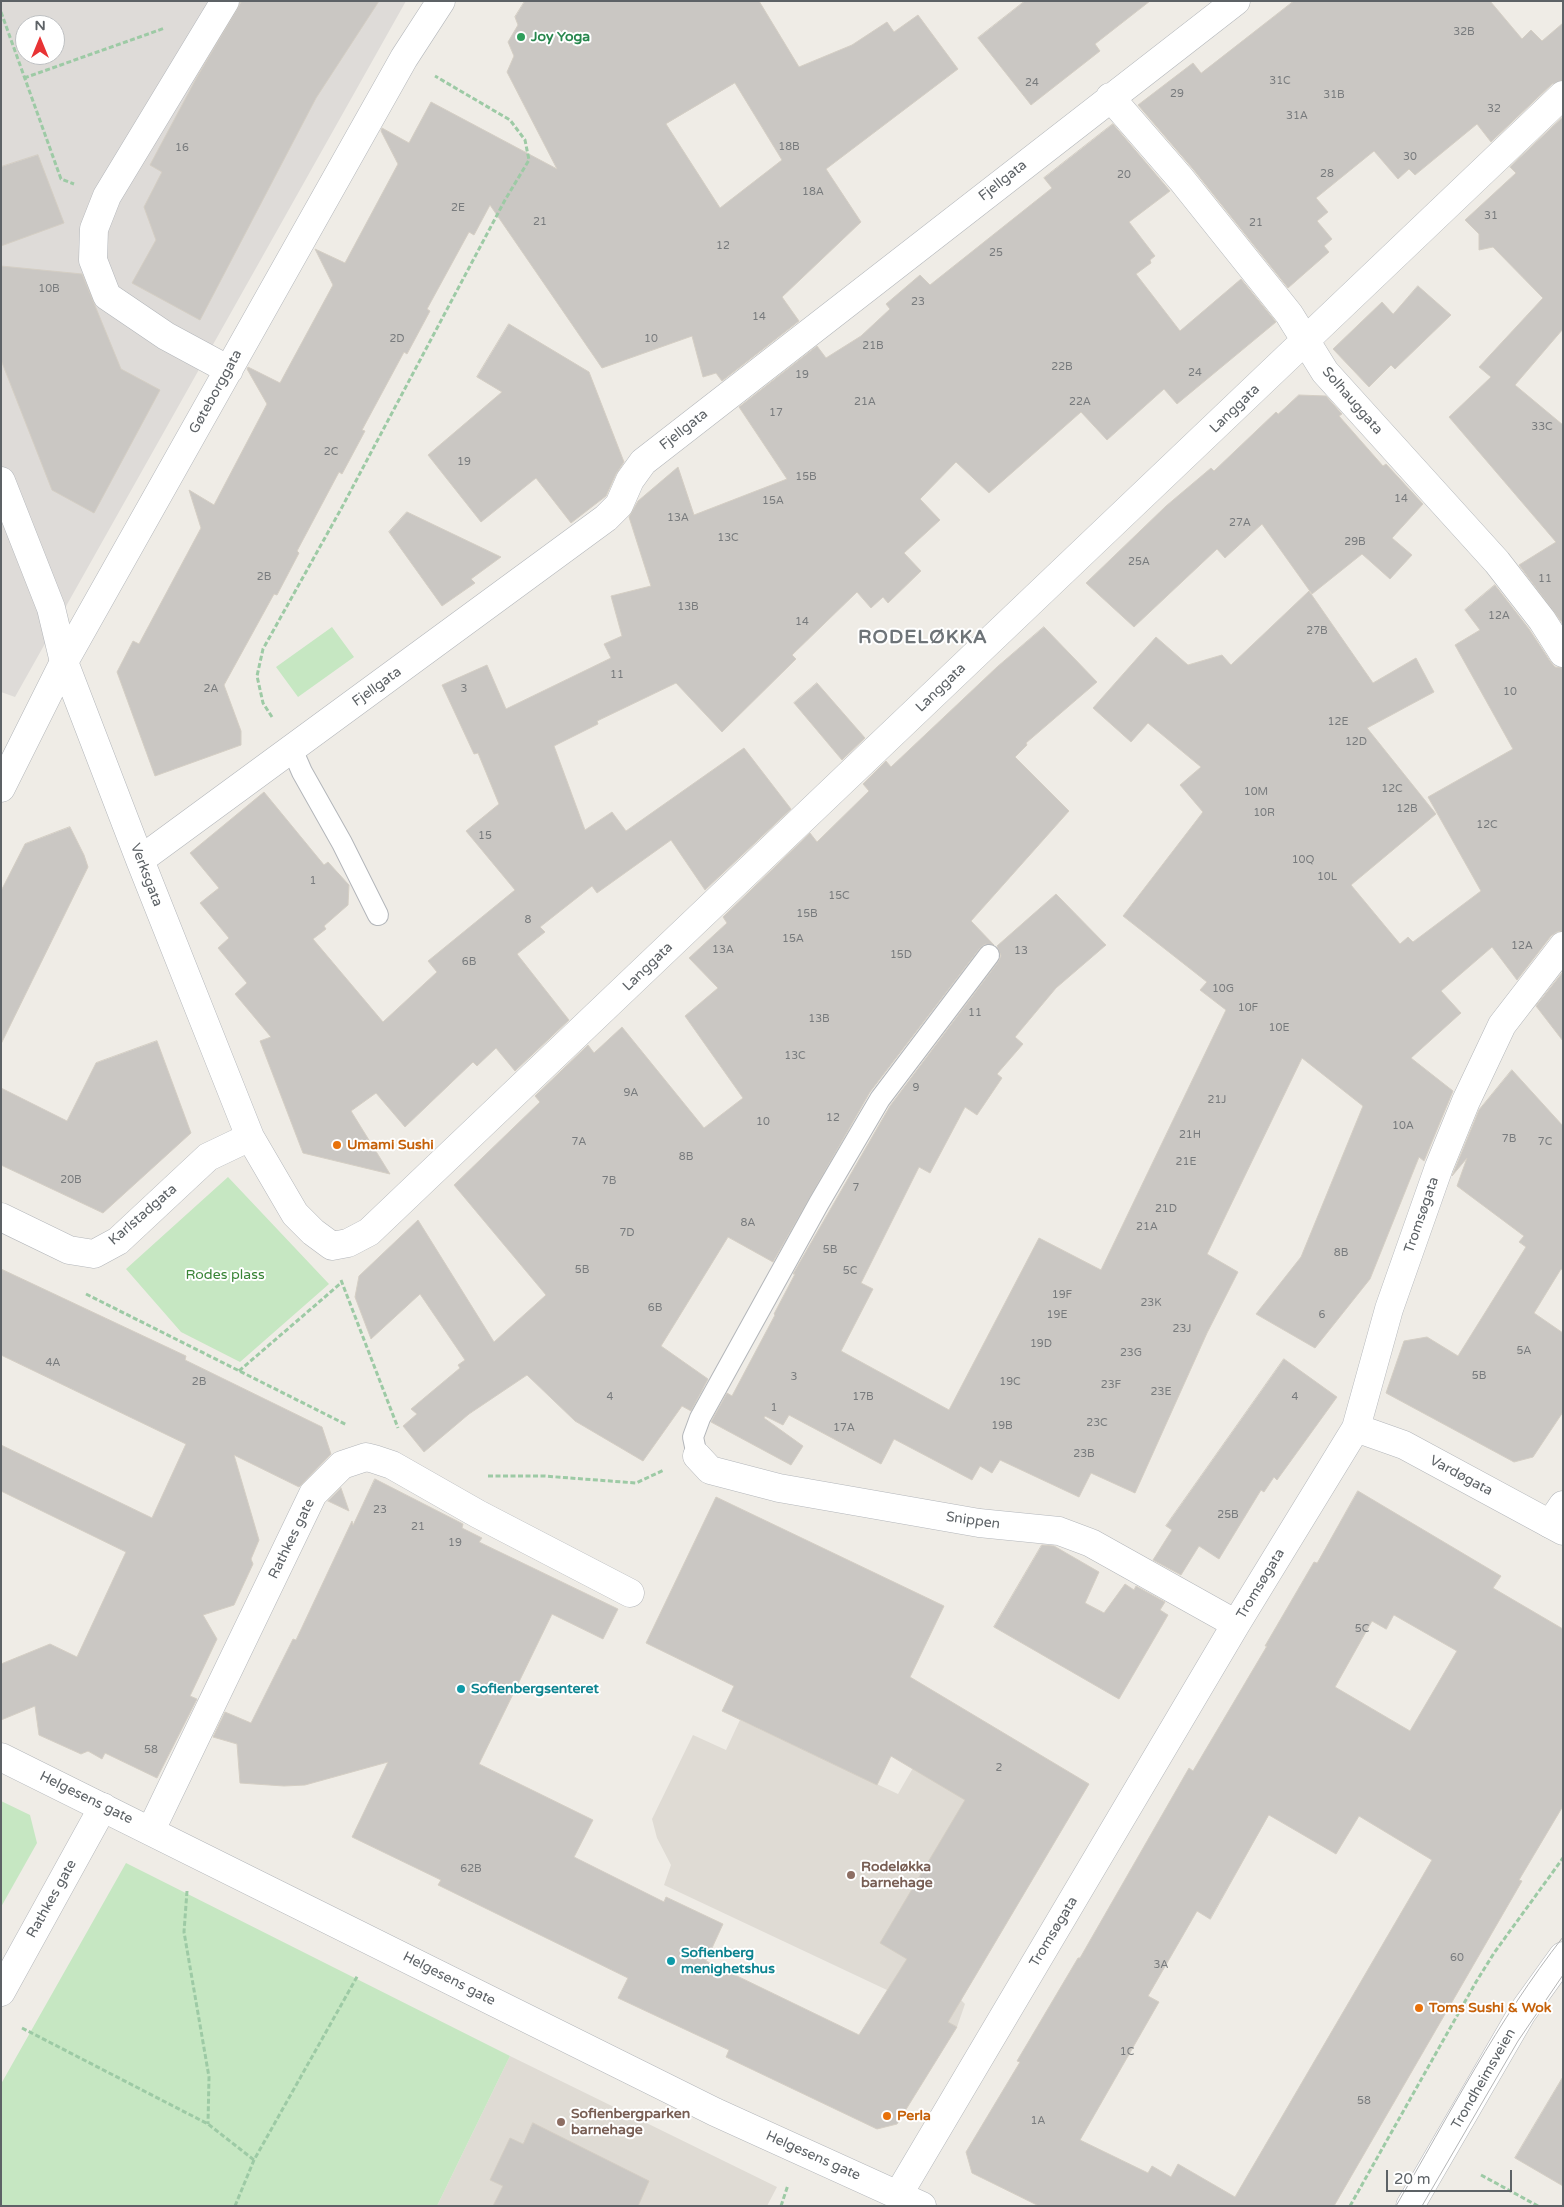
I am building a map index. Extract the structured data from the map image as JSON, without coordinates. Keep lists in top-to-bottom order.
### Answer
{
  "streets": {
    "street": [
      "Fjellgata",
      "Gøteborggata",
      "Solhauggata",
      "Langgata",
      "Verksgata",
      "Karlstadgata",
      "Tromsøgata",
      "Vardøgata",
      "Snippen",
      "Rathkes gate",
      "Helgesens gate",
      "Trondheimsveien"
    ]
  },
  "crossings": [
    ["Fjellgata", "Solhauggata"],
    ["Fjellgata", "Verksgata"],
    ["Gøteborggata", "Verksgata"],
    ["Solhauggata", "Langgata"],
    ["Langgata", "Verksgata"],
    ["Verksgata", "Karlstadgata"],
    ["Tromsøgata", "Vardøgata"],
    ["Tromsøgata", "Snippen"],
    ["Tromsøgata", "Helgesens gate"],
    ["Rathkes gate", "Helgesens gate"]
  ],
  "districts": ["RODELØKKA"],
  "parks": ["Rodes plass"],
  "places": [
    "Joy Yoga",
    "Umami Sushi",
    "Sofienbergsenteret",
    "Rodeløkka barnehage",
    "Sofienberg menighetshus",
    "Toms Sushi & Wok",
    "Perla",
    "Sofienbergparken barnehage"
  ],
  "house_numbers": [
    "32B",
    "31C",
    "24",
    "29",
    "31B",
    "32",
    "31A",
    "18B",
    "16",
    "30",
    "28",
    "20",
    "18A",
    "2E",
    "31",
    "21",
    "21",
    "12",
    "25",
    "10B",
    "23",
    "14",
    "2D",
    "10",
    "21B",
    "22B",
    "24",
    "19",
    "21A",
    "22A",
    "17",
    "33C",
    "2C",
    "19",
    "15B",
    "14",
    "15A",
    "13A",
    "27A",
    "13C",
    "29B",
    "25A",
    "2B",
    "11",
    "13B",
    "12A",
    "14",
    "27B",
    "11",
    "2A",
    "3",
    "10",
    "12E",
    "12D",
    "12C",
    "10M",
    "12B",
    "10R",
    "12C",
    "15",
    "10Q",
    "10L",
    "1",
    "15C",
    "15B",
    "8",
    "15A",
    "12A",
    "13A",
    "13",
    "15D",
    "6B",
    "10G",
    "10F",
    "11",
    "13B",
    "10E",
    "13C",
    "9",
    "9A",
    "21J",
    "12",
    "10",
    "10A",
    "21H",
    "7B",
    "7A",
    "7C",
    "8B",
    "21E",
    "20B",
    "7B",
    "7",
    "21D",
    "8A",
    "21A",
    "7D",
    "5B",
    "8B",
    "5B",
    "5C",
    "19F",
    "23K",
    "6B",
    "19E",
    "6",
    "23J",
    "19D",
    "5A",
    "23G",
    "4A",
    "5B",
    "3",
    "2B",
    "19C",
    "23F",
    "23E",
    "4",
    "17B",
    "4",
    "1",
    "23C",
    "19B",
    "17A",
    "23B",
    "23",
    "25B",
    "21",
    "19",
    "5C",
    "58",
    "2",
    "62B",
    "60",
    "3A",
    "1C",
    "58",
    "1A"
  ],
  "scale_bar": "20 m",
  "north": "top"
}
